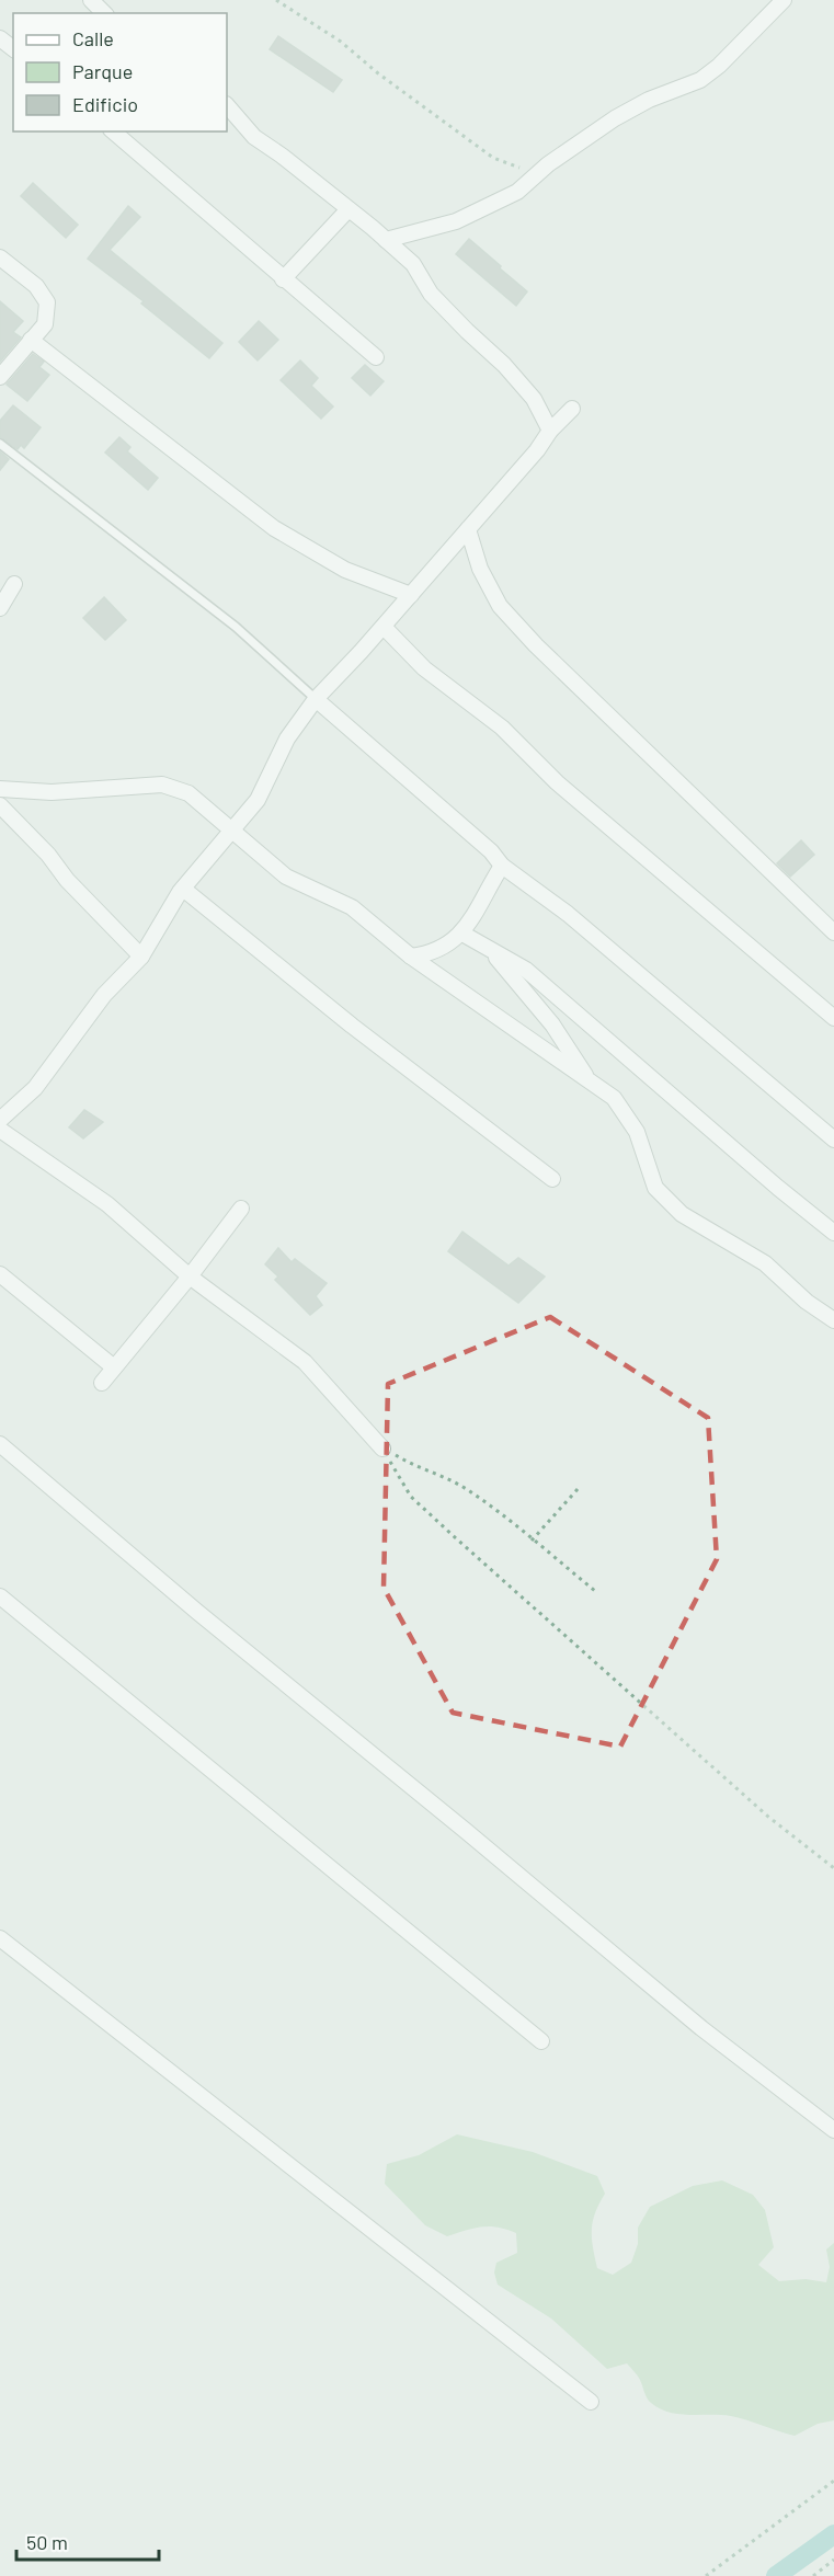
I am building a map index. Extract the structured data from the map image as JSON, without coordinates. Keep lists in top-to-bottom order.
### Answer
{
  "legend": ["Calle", "Parque", "Edificio"],
  "scale_bar": "50 m"
}
